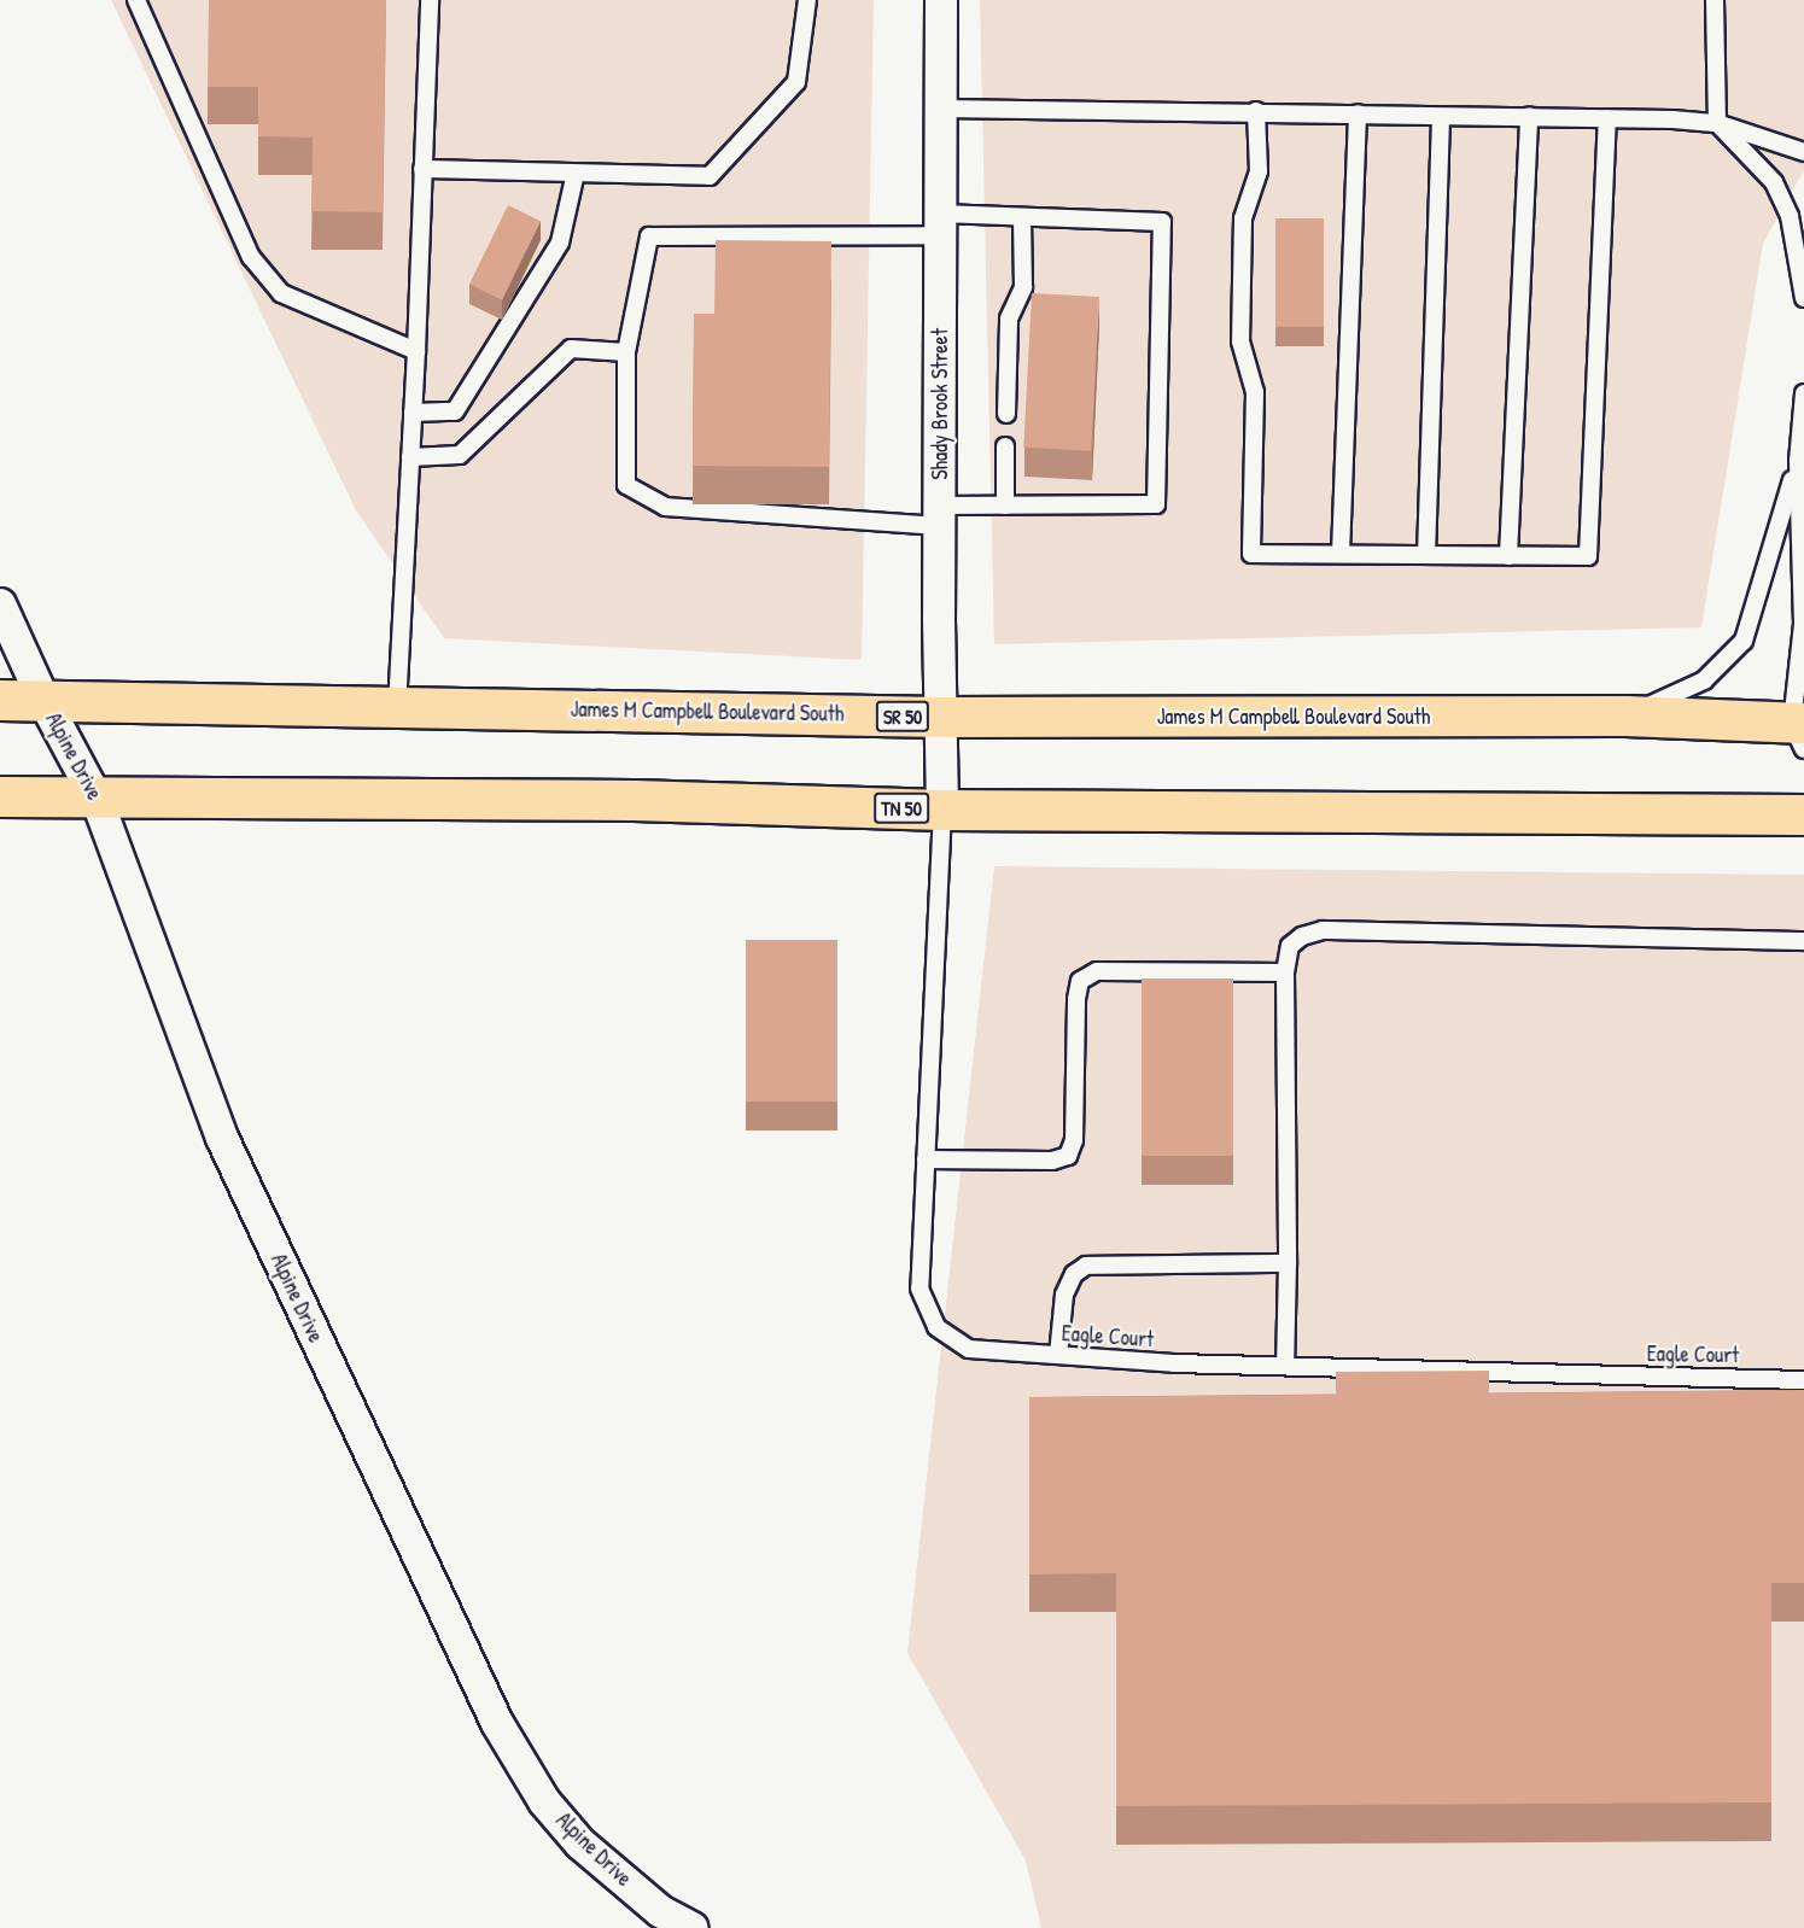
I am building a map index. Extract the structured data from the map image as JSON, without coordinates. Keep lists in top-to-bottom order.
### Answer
{
  "streets": {
    "main road": ["James M Campbell Boulevard South", "SR 50", "TN 50"],
    "street": ["Shady Brook Street", "Alpine Drive"],
    "lane": ["Eagle Court"]
  },
  "crossings": [
    ["Shady Brook Street", "James M Campbell Boulevard South"],
    ["Shady Brook Street", "TN 50"],
    ["Shady Brook Street", "Eagle Court"],
    ["James M Campbell Boulevard South", "Alpine Drive"],
    ["Alpine Drive", "TN 50"],
    ["TN 50", "Eagle Court"]
  ]
}
